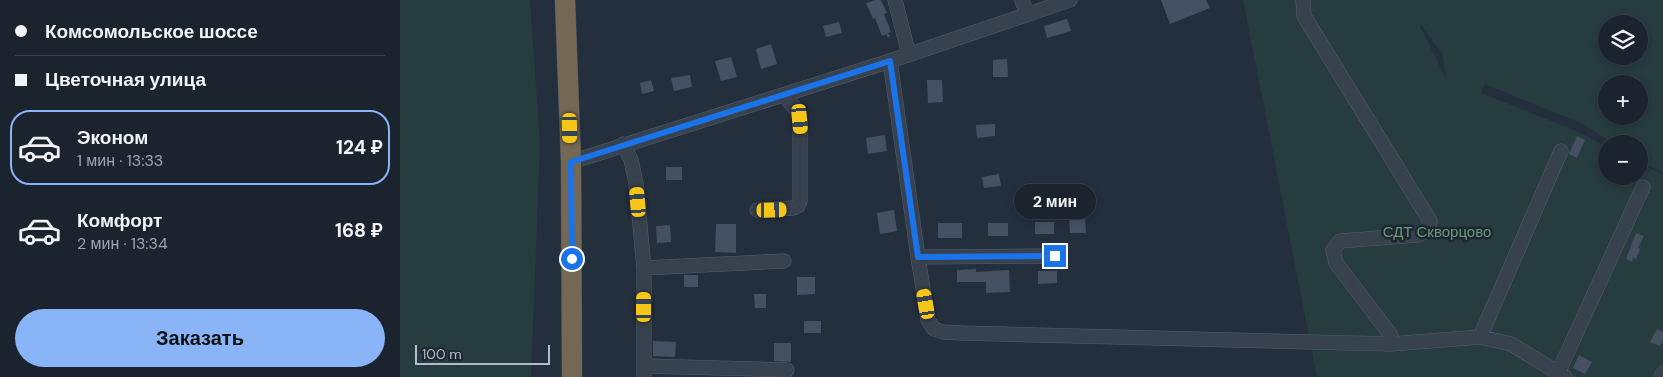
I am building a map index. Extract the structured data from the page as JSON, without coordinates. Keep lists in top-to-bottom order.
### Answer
{
  "parks": ["СДТ Скворцово"],
  "scale_bar": "100 m",
  "page": {
    "banner": ["Комсомольское шоссе", "Цветочная улица"],
    "map_buttons": ["+", "−"],
    "list": [
      {
        "name": "Эконом",
        "note": "1 мин · 13:33",
        "value": "124 ₽"
      },
      {
        "name": "Комфорт",
        "note": "2 мин · 13:34",
        "value": "168 ₽"
      }
    ],
    "bubble": "2 мин",
    "buttons": "Заказать",
    "scale": "100 m"
  }
}
